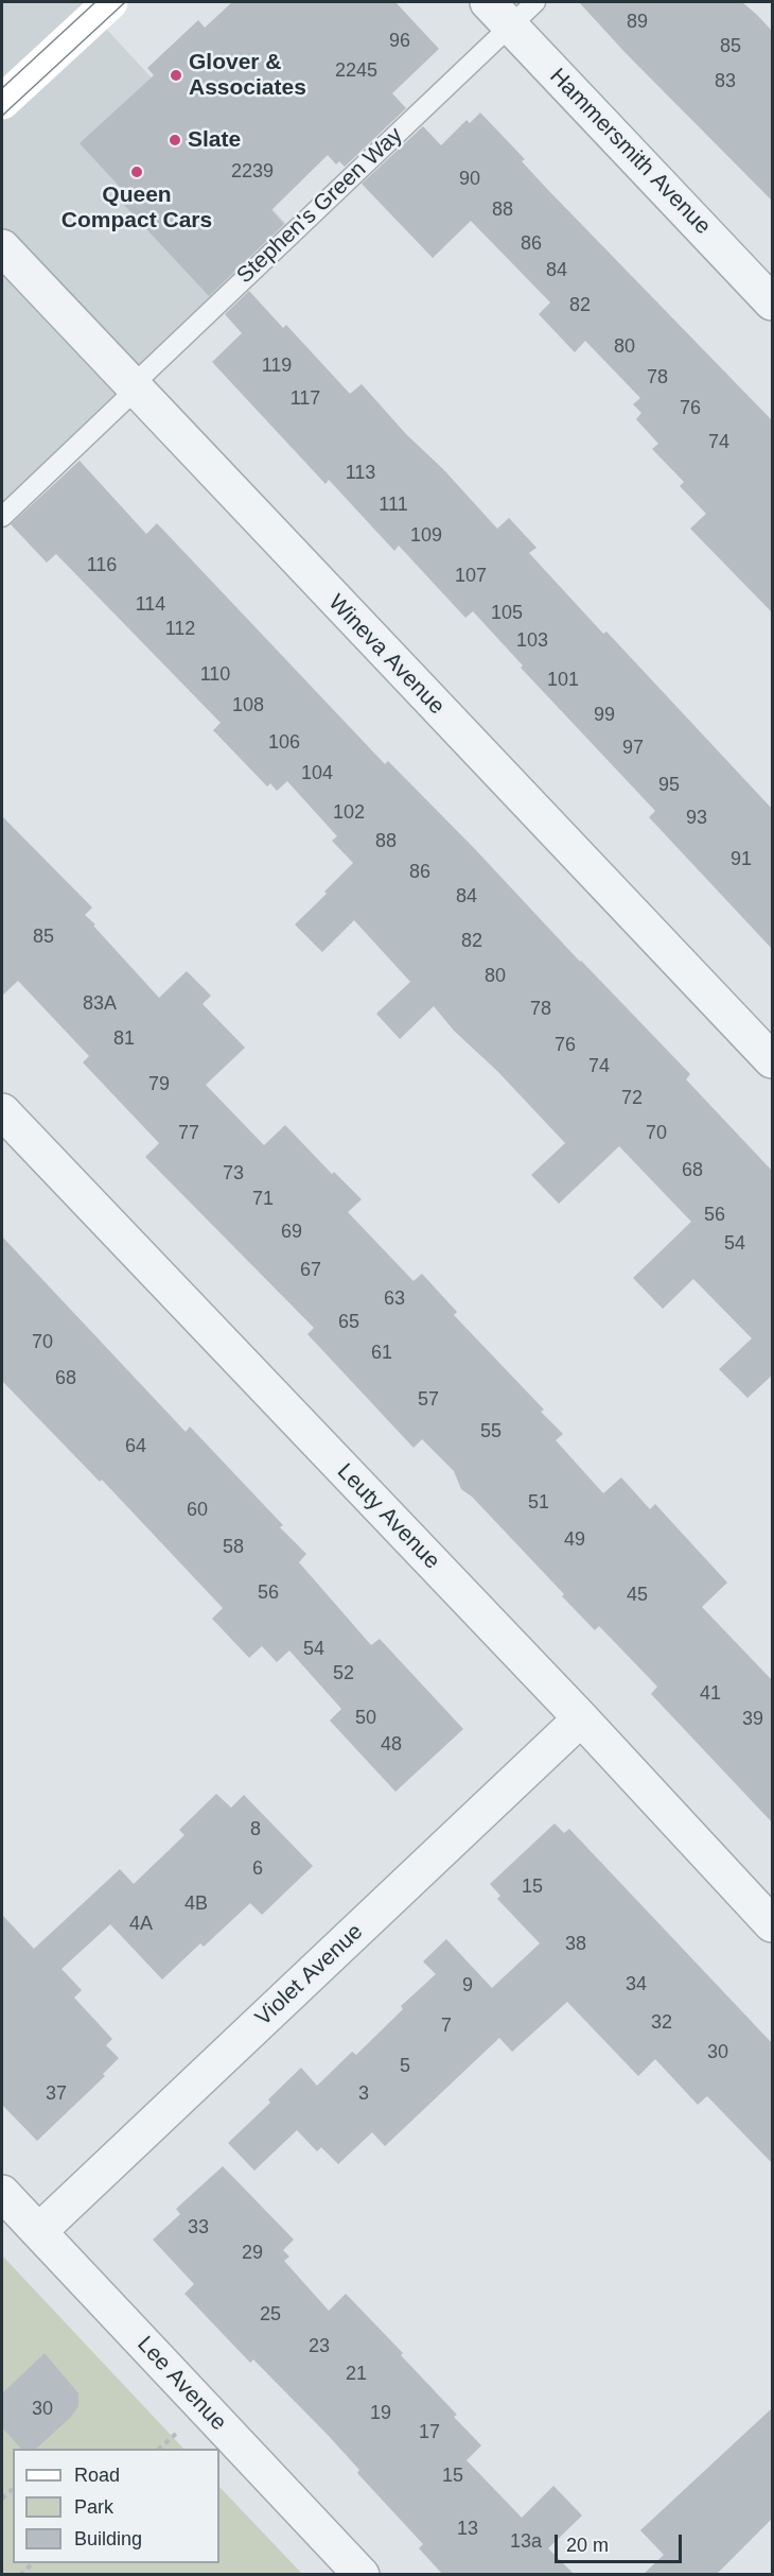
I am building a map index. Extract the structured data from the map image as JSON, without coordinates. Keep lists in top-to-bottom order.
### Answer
{
  "streets": {
    "street": [
      "Hammersmith Avenue",
      "Wineva Avenue",
      "Leuty Avenue",
      "Violet Avenue",
      "Lee Avenue"
    ],
    "lane": ["Stephen's Green Way"]
  },
  "crossings": [
    ["Hammersmith Avenue", "Stephen's Green Way"],
    ["Stephen's Green Way", "Wineva Avenue"],
    ["Leuty Avenue", "Violet Avenue"],
    ["Violet Avenue", "Lee Avenue"]
  ],
  "places": ["Glover & Associates", "Slate", "Queen Compact Cars"],
  "house_numbers": [
    "89",
    "96",
    "85",
    "2245",
    "83",
    "2239",
    "90",
    "88",
    "86",
    "84",
    "82",
    "80",
    "119",
    "78",
    "117",
    "76",
    "74",
    "113",
    "111",
    "109",
    "116",
    "107",
    "114",
    "105",
    "112",
    "103",
    "110",
    "101",
    "108",
    "99",
    "106",
    "97",
    "104",
    "95",
    "102",
    "93",
    "88",
    "91",
    "86",
    "84",
    "85",
    "82",
    "80",
    "83A",
    "78",
    "81",
    "76",
    "74",
    "79",
    "72",
    "77",
    "70",
    "68",
    "73",
    "71",
    "56",
    "69",
    "54",
    "67",
    "63",
    "65",
    "70",
    "61",
    "68",
    "57",
    "55",
    "64",
    "51",
    "60",
    "49",
    "58",
    "56",
    "45",
    "54",
    "52",
    "41",
    "50",
    "39",
    "48",
    "8",
    "6",
    "15",
    "4B",
    "4A",
    "38",
    "34",
    "9",
    "32",
    "7",
    "30",
    "5",
    "37",
    "3",
    "33",
    "29",
    "25",
    "23",
    "21",
    "30",
    "19",
    "17",
    "15",
    "13",
    "13a"
  ],
  "legend": ["Road", "Park", "Building"],
  "scale_bar": "20 m"
}
